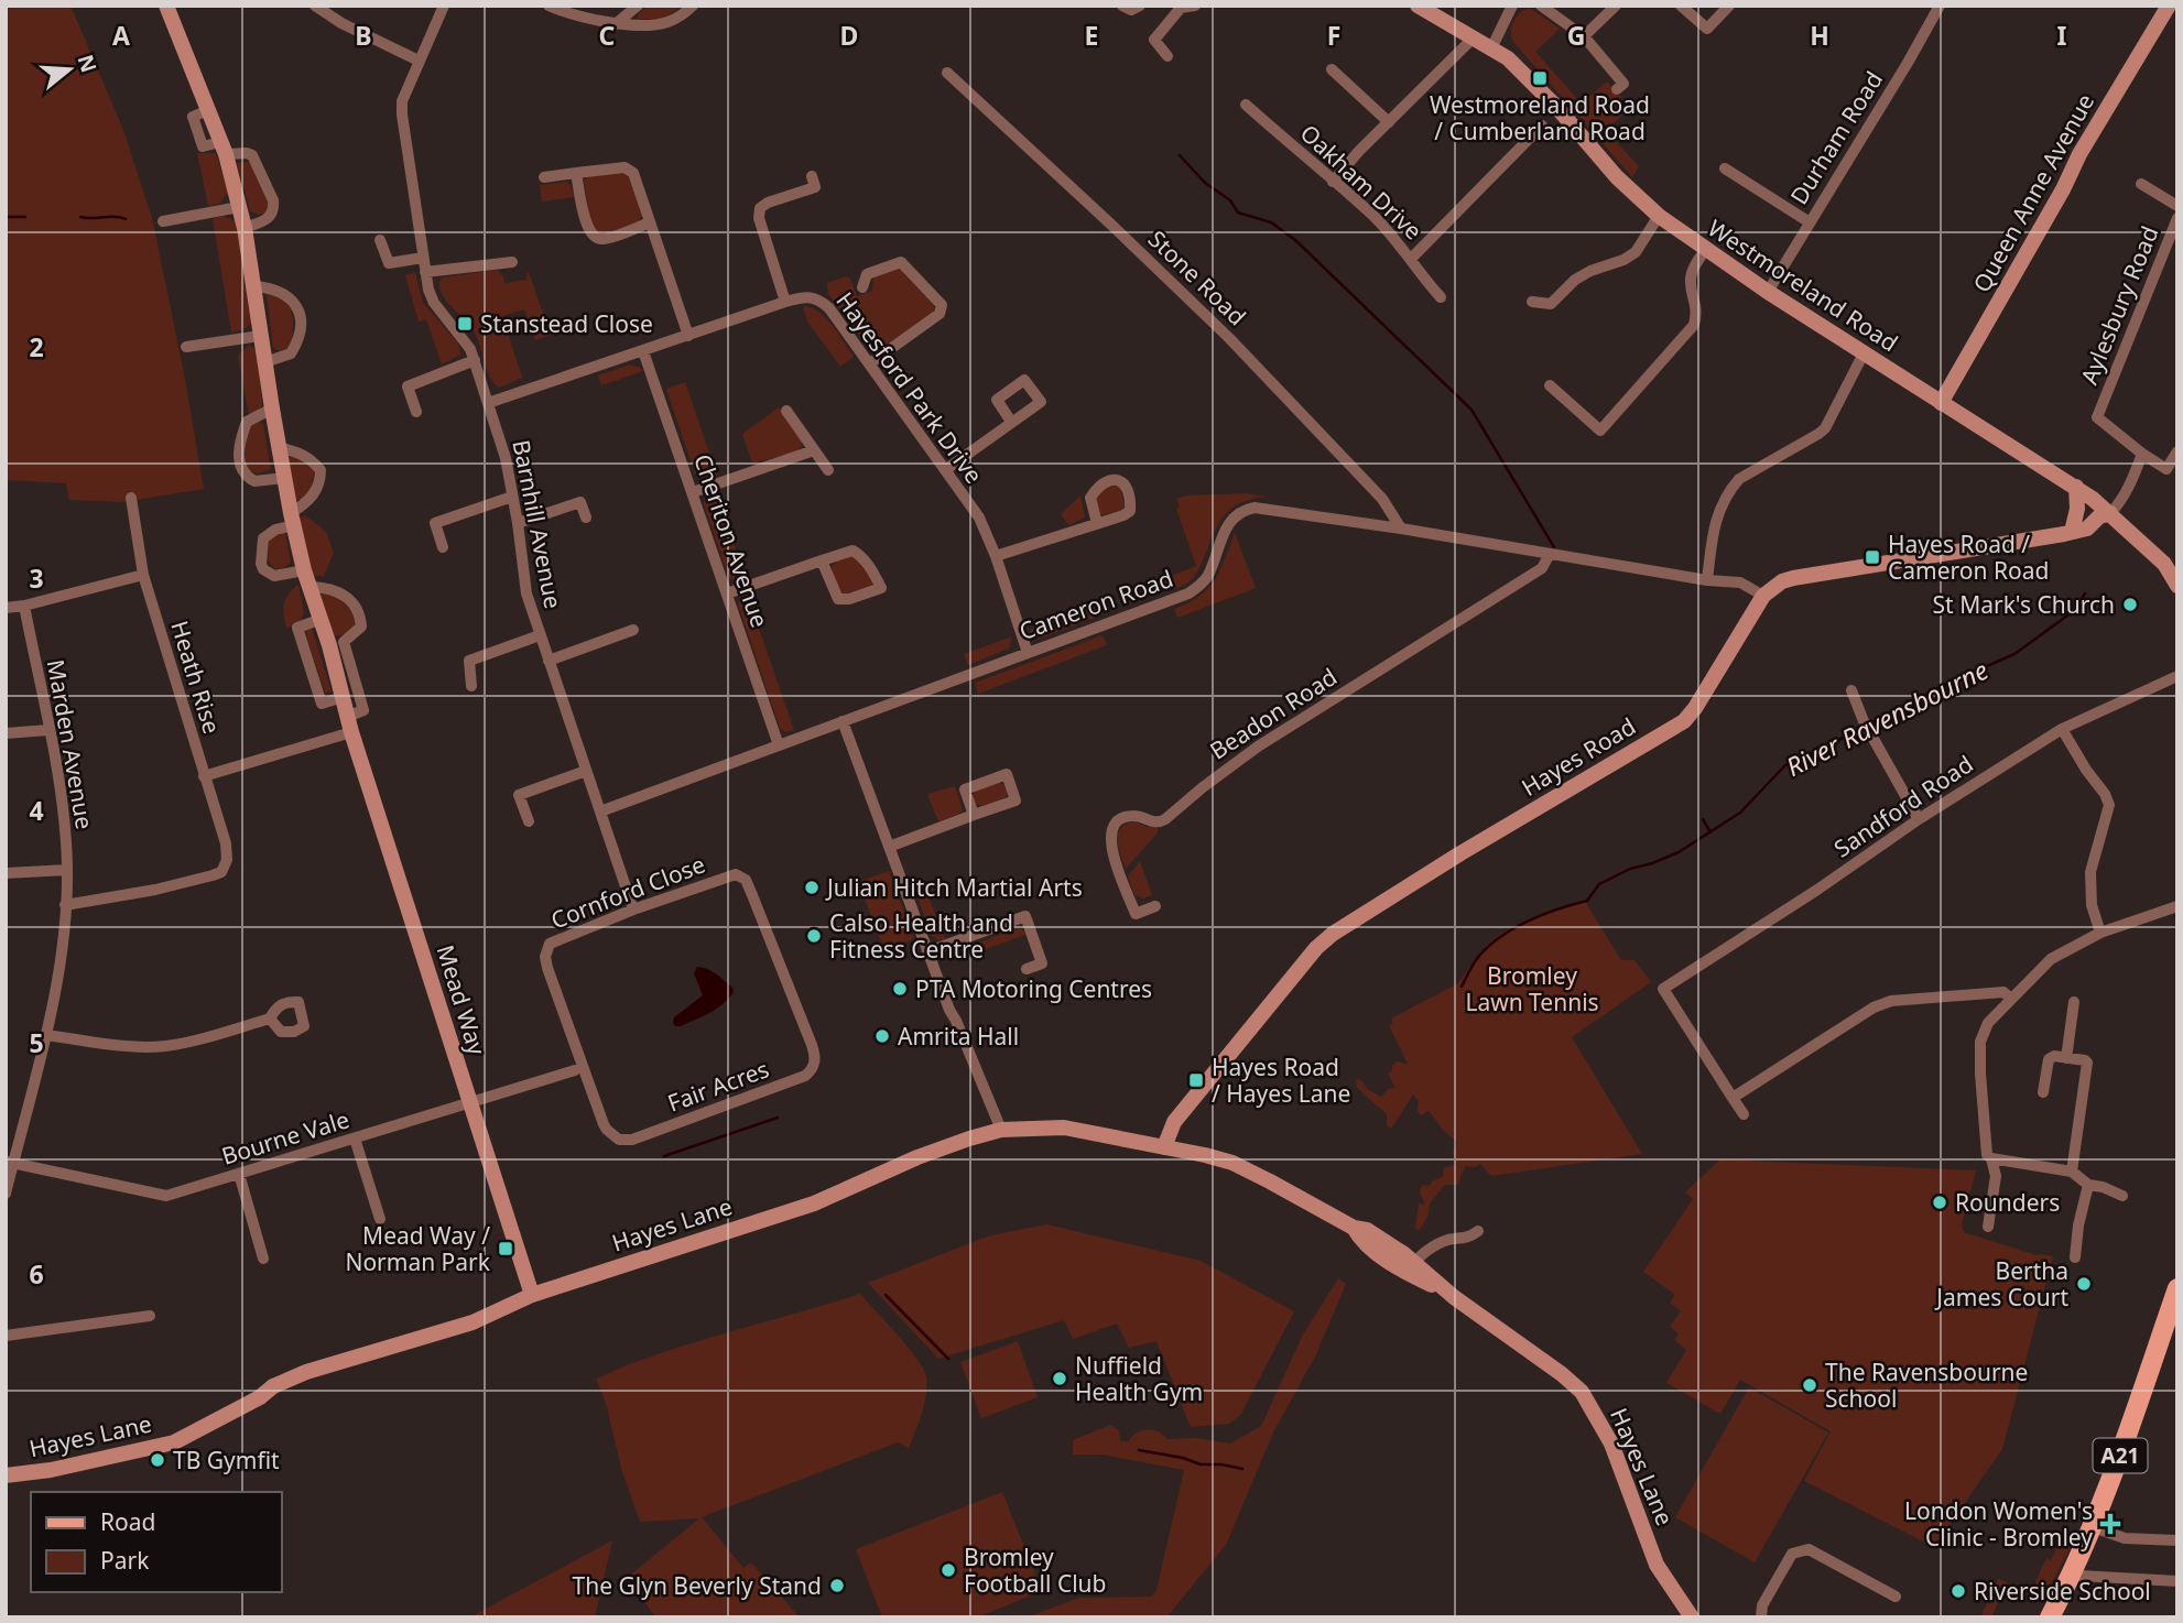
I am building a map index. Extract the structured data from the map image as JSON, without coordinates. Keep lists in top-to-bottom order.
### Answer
{
  "streets": {
    "main road": [
      "Queen Anne Avenue",
      "Westmoreland Road",
      "Hayes Road",
      "Mead Way",
      "Hayes Lane",
      "A21"
    ],
    "street": [
      "Durham Road",
      "Oakham Drive",
      "Stone Road",
      "Aylesbury Road",
      "Hayesford Park Drive",
      "Barnhill Avenue",
      "Cheriton Avenue",
      "Cameron Road",
      "Heath Rise",
      "Beadon Road",
      "Marden Avenue",
      "Sandford Road",
      "Cornford Close",
      "Fair Acres",
      "Bourne Vale"
    ]
  },
  "crossings": [
    ["Durham Road", "Westmoreland Road"],
    ["Queen Anne Avenue", "Westmoreland Road"],
    ["Stone Road", "Cameron Road"],
    ["Westmoreland Road", "Hayes Road"],
    ["Hayesford Park Drive", "Barnhill Avenue"],
    ["Hayesford Park Drive", "Cheriton Avenue"],
    ["Hayesford Park Drive", "Cameron Road"],
    ["Barnhill Avenue", "Cameron Road"],
    ["Barnhill Avenue", "Cornford Close"],
    ["Cheriton Avenue", "Cameron Road"],
    ["Cameron Road", "Beadon Road"],
    ["Cameron Road", "Hayes Road"],
    ["Heath Rise", "Marden Avenue"],
    ["Marden Avenue", "Bourne Vale"],
    ["Hayes Road", "Hayes Lane"],
    ["Cornford Close", "Fair Acres"],
    ["Mead Way", "Bourne Vale"],
    ["Mead Way", "Hayes Lane"]
  ],
  "water": ["River Ravensbourne"],
  "parks": ["Bromley Lawn Tennis"],
  "places": {
    "transit": [
      "Westmoreland Road / Cumberland Road",
      "Stanstead Close",
      "Hayes Road / Cameron Road",
      "Hayes Road / Hayes Lane",
      "Mead Way / Norman Park"
    ],
    "other": [
      "St Mark's Church",
      "Julian Hitch Martial Arts",
      "Calso Health and Fitness Centre",
      "PTA Motoring Centres",
      "Amrita Hall",
      "Rounders",
      "Bertha James Court",
      "Nuffield Health Gym",
      "The Ravensbourne School",
      "TB Gymfit",
      "Bromley Football Club",
      "The Glyn Beverly Stand",
      "Riverside School"
    ],
    "health": ["London Women's Clinic - Bromley"]
  },
  "legend": ["Road", "Park"],
  "north": "right",
  "grid": {
    "columns": [
      "A",
      "B",
      "C",
      "D",
      "E",
      "F",
      "G",
      "H",
      "I"
    ],
    "rows": [
      "2",
      "3",
      "4",
      "5",
      "6"
    ]
  }
}
